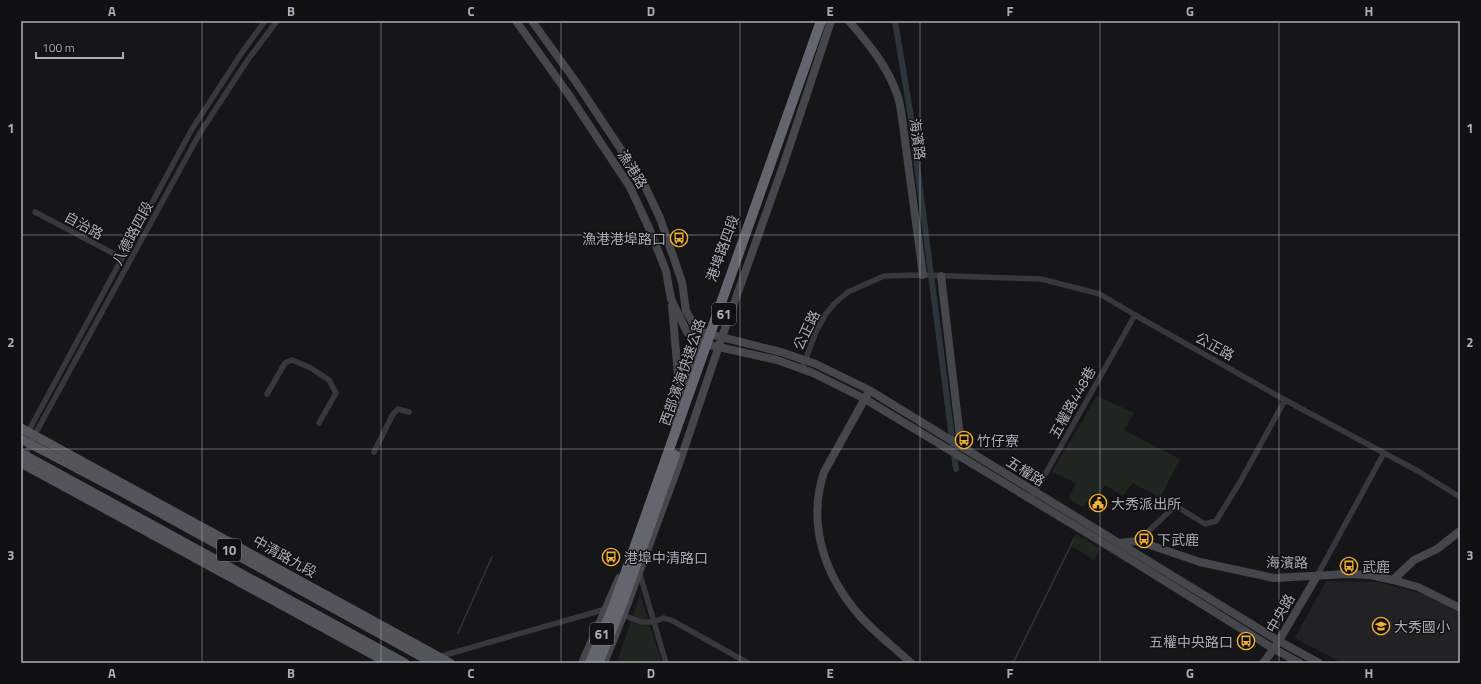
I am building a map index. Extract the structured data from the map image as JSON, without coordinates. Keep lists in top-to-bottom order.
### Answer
{
  "streets": {
    "highway": ["61", "西部濱海快速公路"],
    "main road": ["10", "中清路九段"],
    "street": [
      "海濱路",
      "漁港路",
      "自治路",
      "八德路四段",
      "港埠路四段",
      "公正路",
      "五權路448巷",
      "五權路",
      "中央路"
    ]
  },
  "crossings": [
    ["海濱路", "公正路"],
    ["海濱路", "五權路"],
    ["海濱路", "中央路"],
    ["漁港路", "港埠路四段"],
    ["漁港路", "五權路"],
    ["自治路", "八德路四段"],
    ["八德路四段", "10"],
    ["八德路四段", "中清路九段"],
    ["港埠路四段", "五權路"],
    ["公正路", "五權路448巷"],
    ["公正路", "五權路"],
    ["五權路448巷", "五權路"],
    ["五權路", "中央路"]
  ],
  "places": {
    "bus stop": [
      "漁港港埠路口",
      "竹仔寮",
      "下武鹿",
      "港埠中清路口",
      "武鹿",
      "五權中央路口"
    ],
    "public building": ["大秀派出所"],
    "school or university": ["大秀國小"]
  },
  "scale_bar": "100 m",
  "grid": {
    "columns": [
      "A",
      "B",
      "C",
      "D",
      "E",
      "F",
      "G",
      "H"
    ],
    "rows": ["1", "2", "3"]
  }
}
